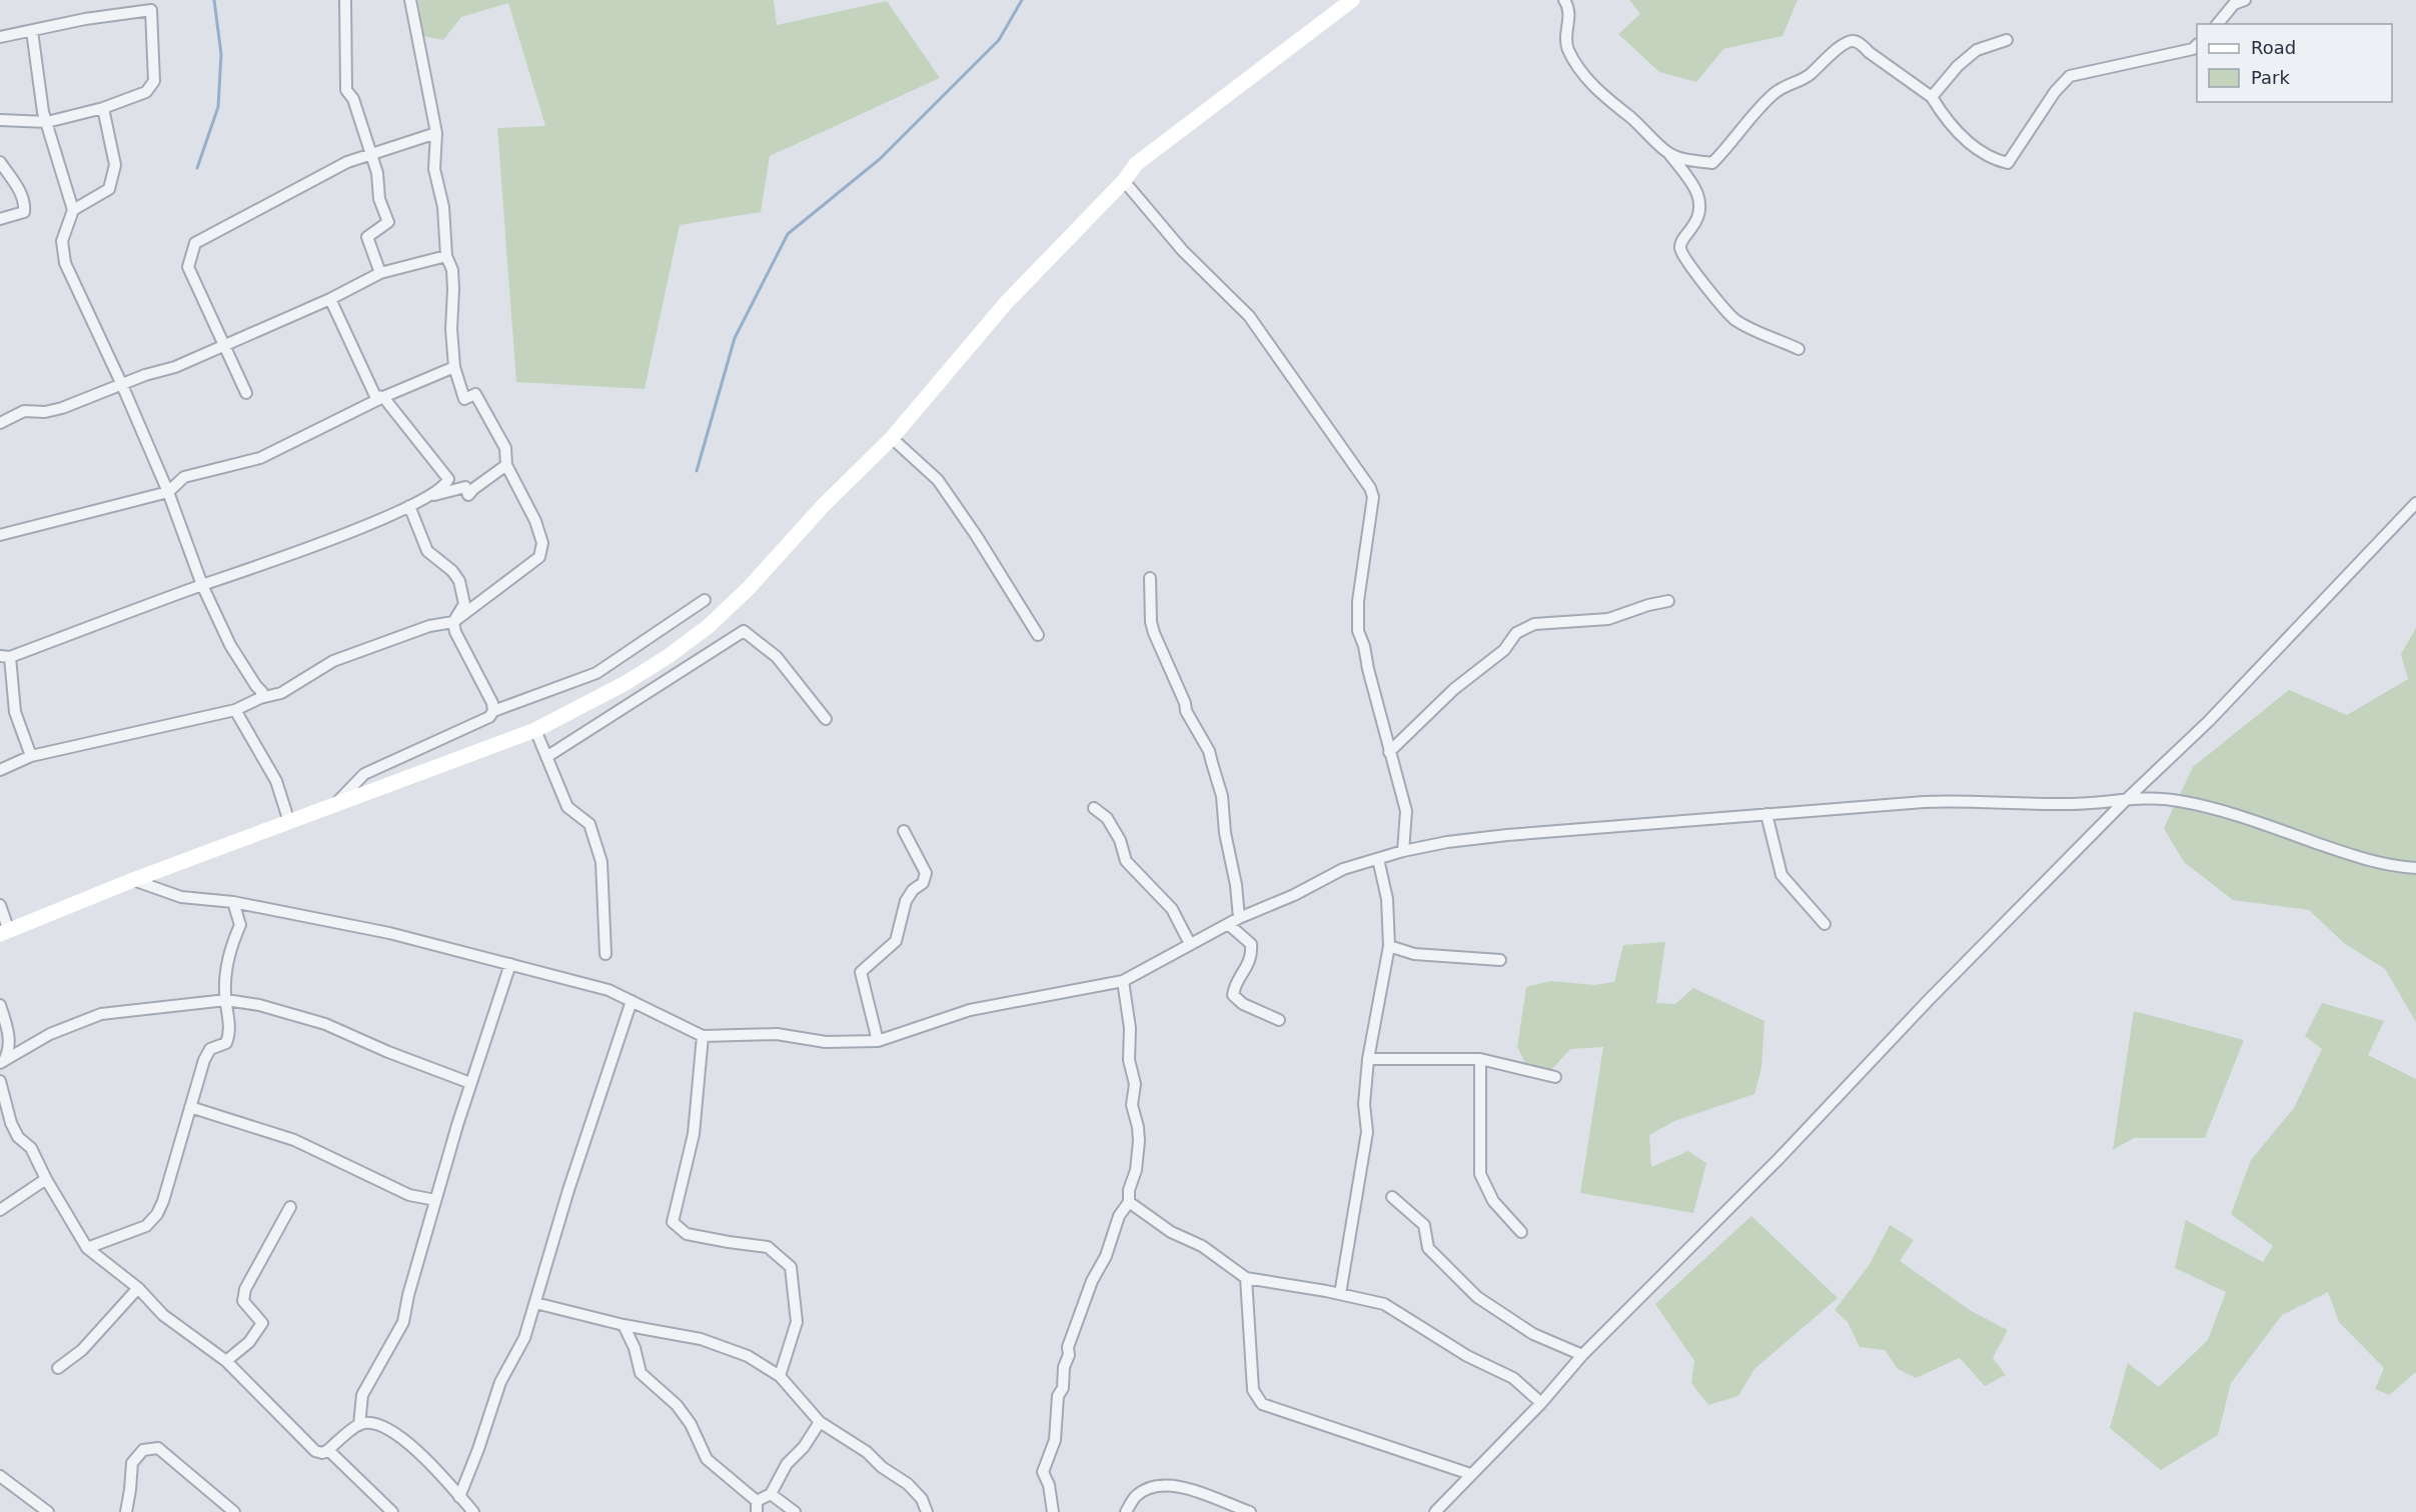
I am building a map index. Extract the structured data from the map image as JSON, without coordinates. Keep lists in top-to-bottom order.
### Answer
{
  "legend": ["Road", "Park"]
}
